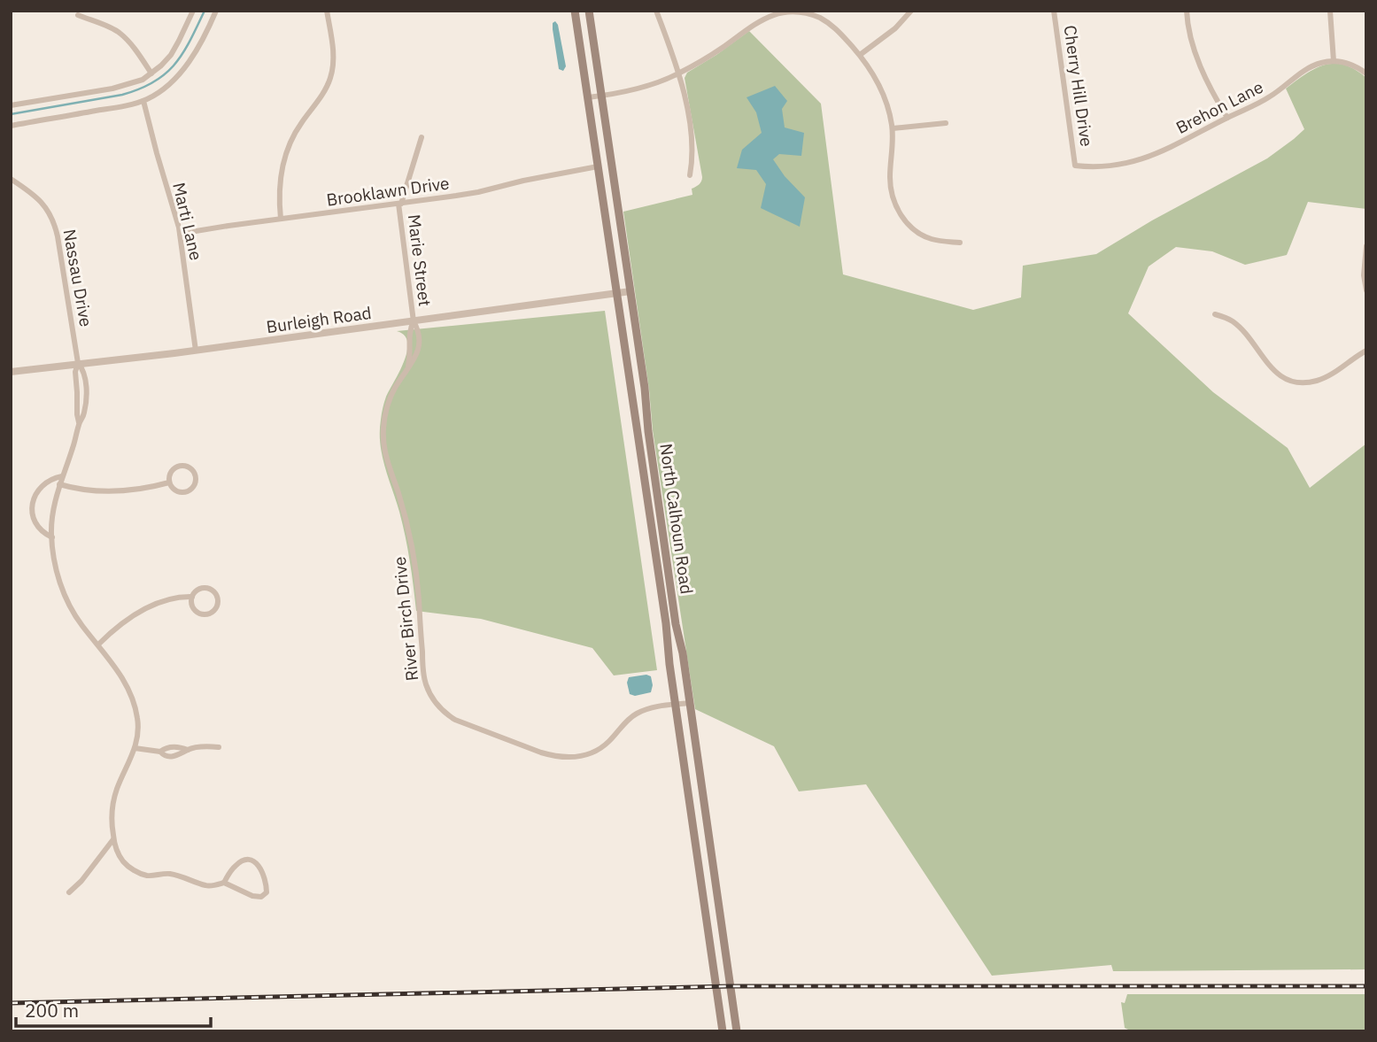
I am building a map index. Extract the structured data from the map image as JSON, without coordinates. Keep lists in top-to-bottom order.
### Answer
{
  "streets": {
    "main road": ["North Calhoun Road"],
    "street": [
      "Cherry Hill Drive",
      "Brehon Lane",
      "Brooklawn Drive",
      "Marti Lane",
      "Marie Street",
      "Nassau Drive",
      "Burleigh Road",
      "River Birch Drive"
    ]
  },
  "crossings": [
    ["Cherry Hill Drive", "Brehon Lane"],
    ["Brooklawn Drive", "Marti Lane"],
    ["Brooklawn Drive", "Marie Street"],
    ["Brooklawn Drive", "North Calhoun Road"],
    ["Marti Lane", "Burleigh Road"],
    ["Marie Street", "Burleigh Road"],
    ["Marie Street", "River Birch Drive"],
    ["Nassau Drive", "Burleigh Road"],
    ["Burleigh Road", "North Calhoun Road"],
    ["Burleigh Road", "River Birch Drive"],
    ["North Calhoun Road", "River Birch Drive"]
  ],
  "scale_bar": "200 m"
}
